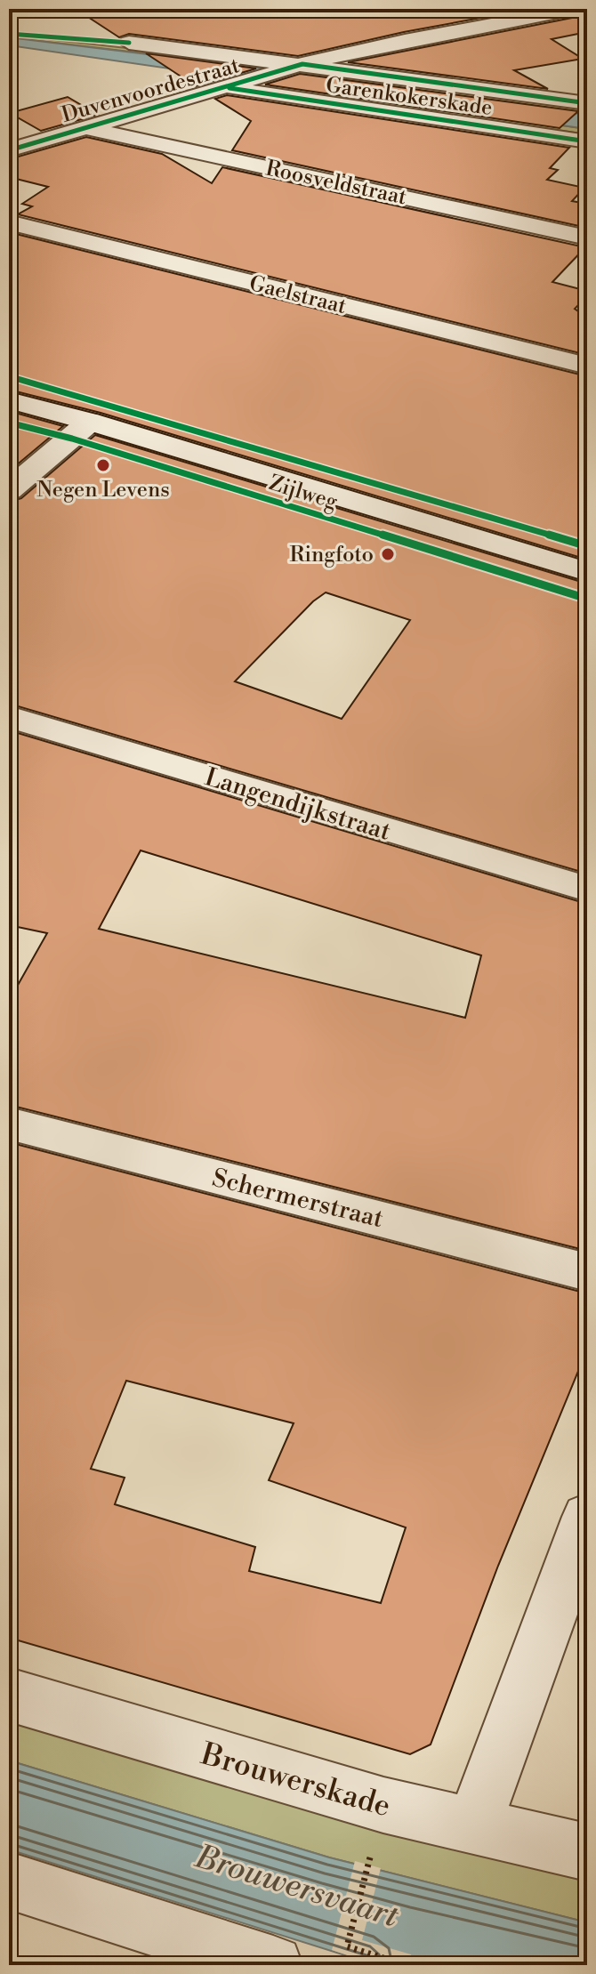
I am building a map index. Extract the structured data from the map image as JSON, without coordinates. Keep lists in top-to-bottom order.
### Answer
{
  "streets": {
    "street": [
      "Duvenvoordestraat",
      "Garenkokerskade",
      "Roosveldstraat",
      "Gaelstraat",
      "Zijlweg",
      "Langendijkstraat",
      "Schermerstraat",
      "Brouwerskade"
    ]
  },
  "crossings": [
    ["Duvenvoordestraat", "Garenkokerskade"],
    ["Duvenvoordestraat", "Roosveldstraat"]
  ],
  "water": ["Brouwersvaart"],
  "places": ["Negen Levens", "Ringfoto"]
}
